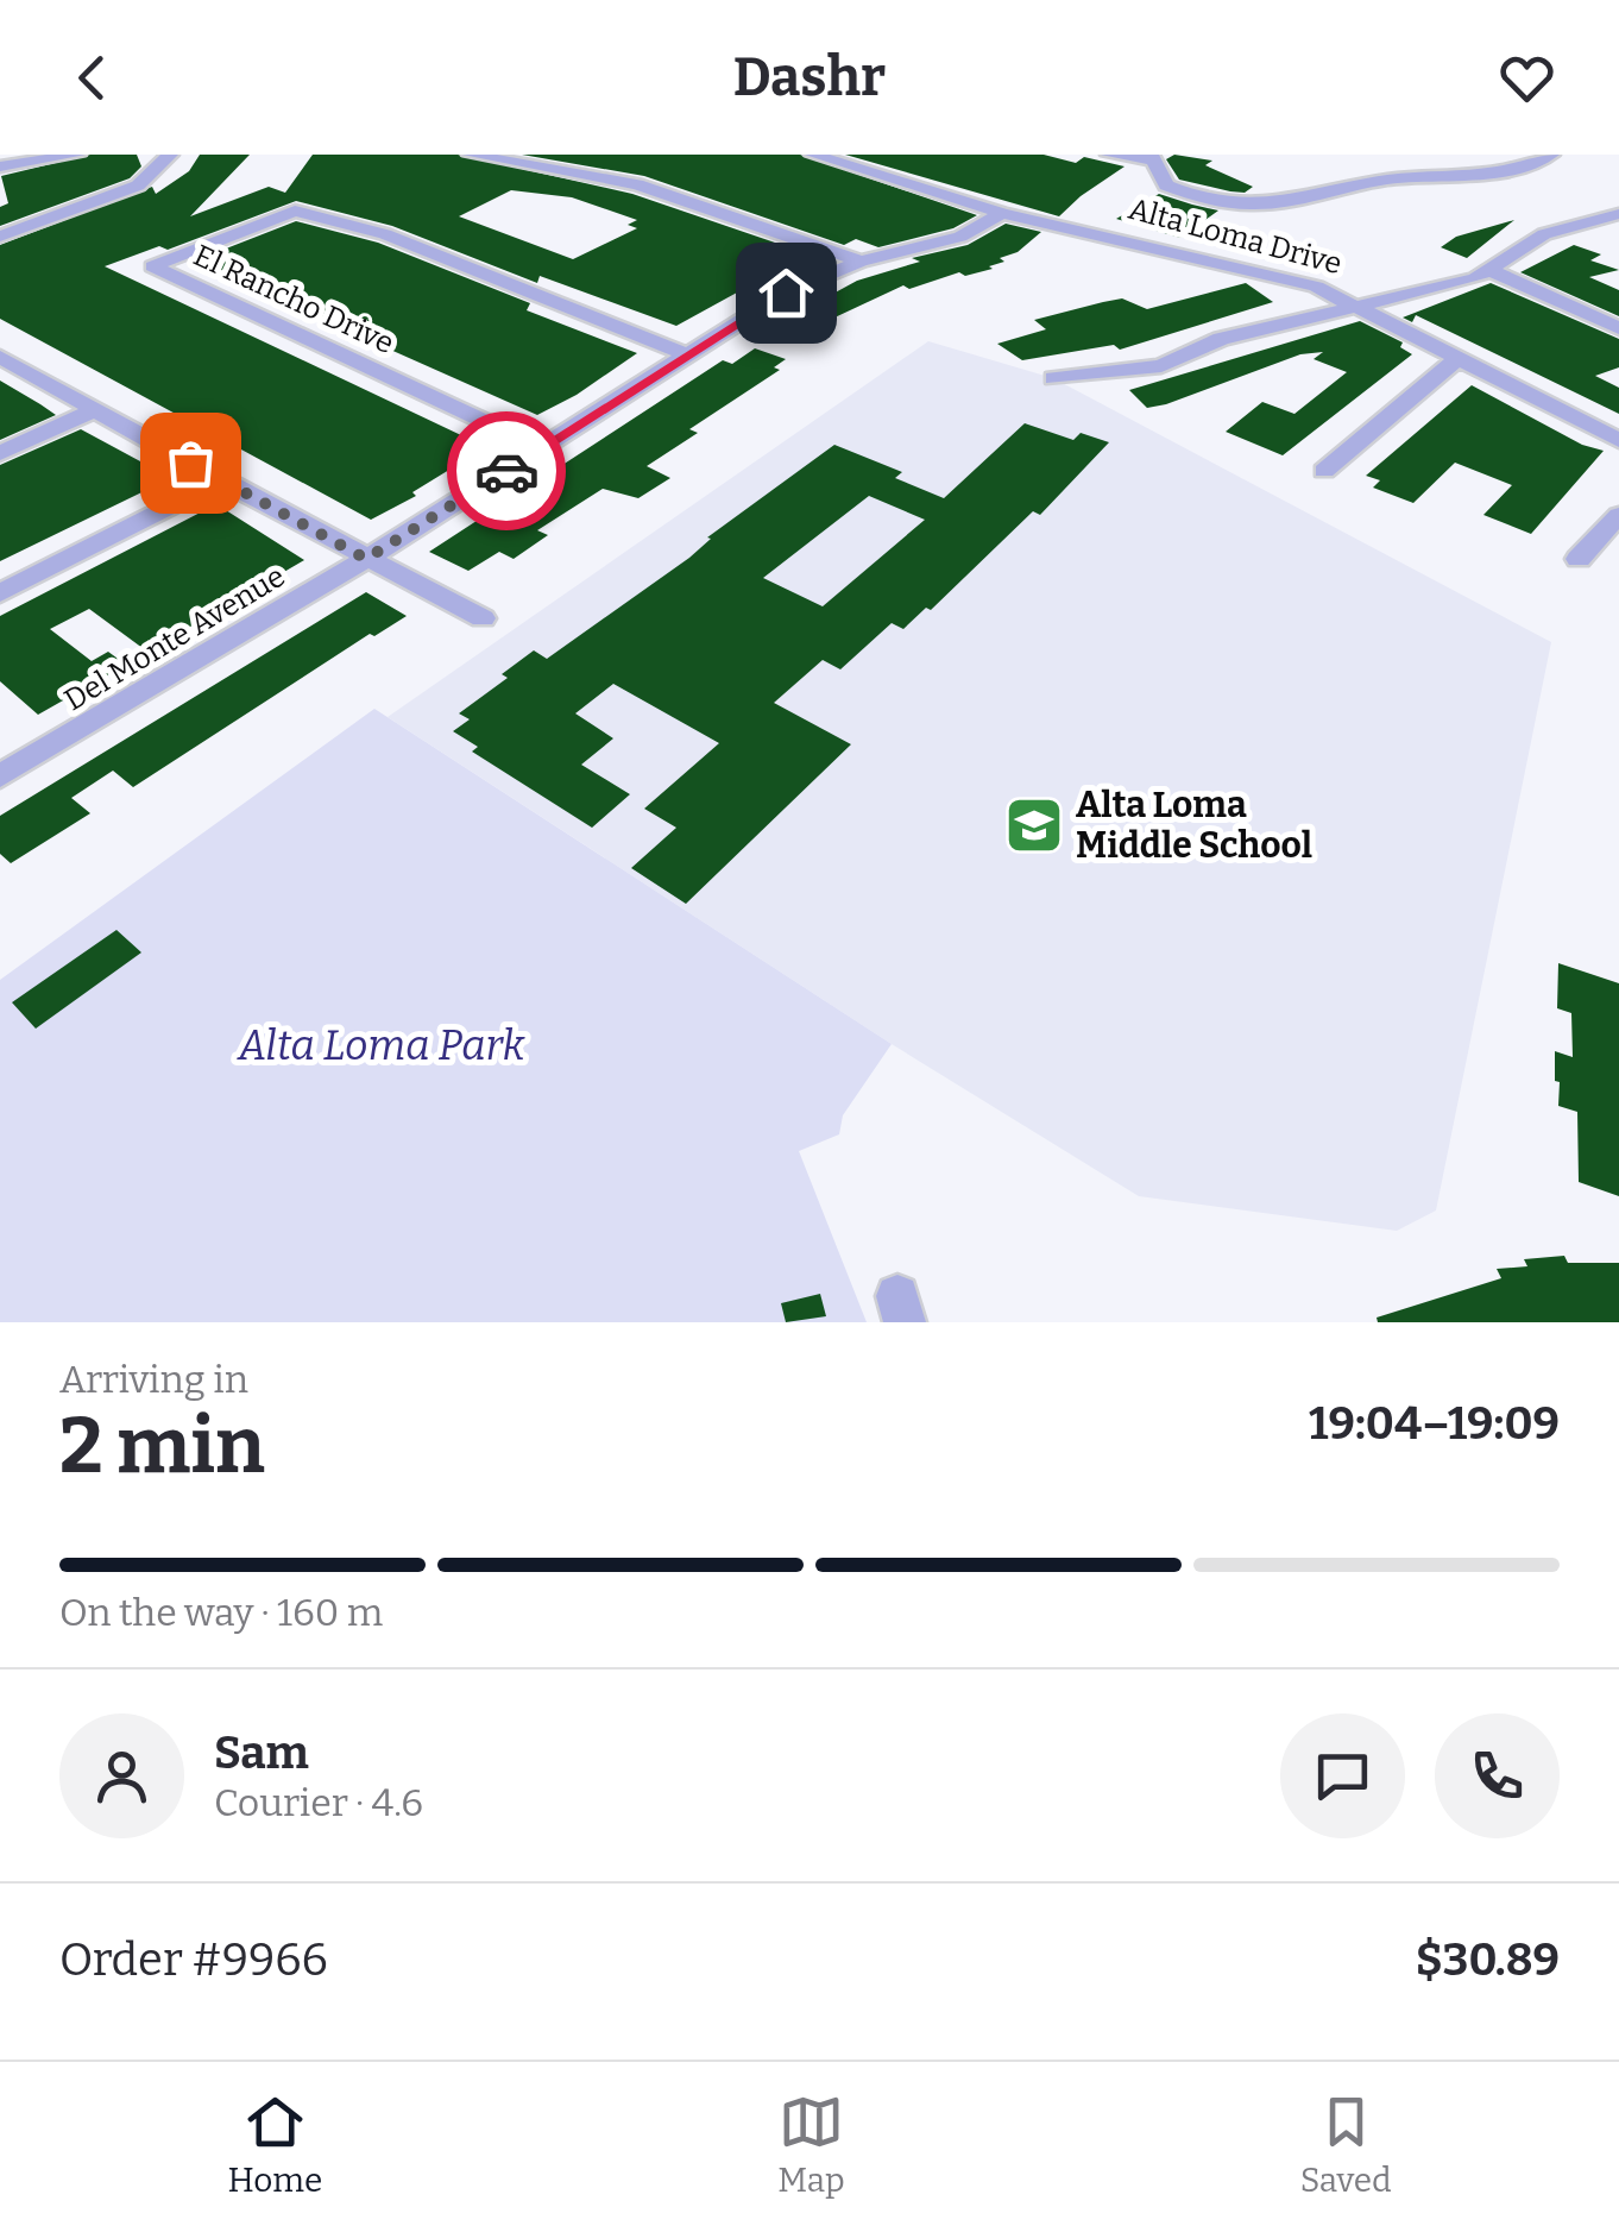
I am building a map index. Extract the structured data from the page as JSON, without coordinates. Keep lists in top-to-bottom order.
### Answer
{
  "streets": {
    "street": ["Alta Loma Drive", "El Rancho Drive", "Del Monte Avenue"]
  },
  "crossings": [
    ["Alta Loma Drive", "Del Monte Avenue"],
    ["El Rancho Drive", "Del Monte Avenue"]
  ],
  "parks": ["Alta Loma Park"],
  "places": {
    "school or university": ["Alta Loma Middle School"]
  },
  "page": {
    "header": "Dashr",
    "heading": ["2 min", "Arriving in", "19:04–19:09"],
    "panel": [
      "Sam",
      "Courier · 4.6",
      "Order #9966",
      "$30.89"
    ],
    "bar": "On the way · 160 m",
    "tabs": ["Home", "Map", "Saved"]
  }
}
